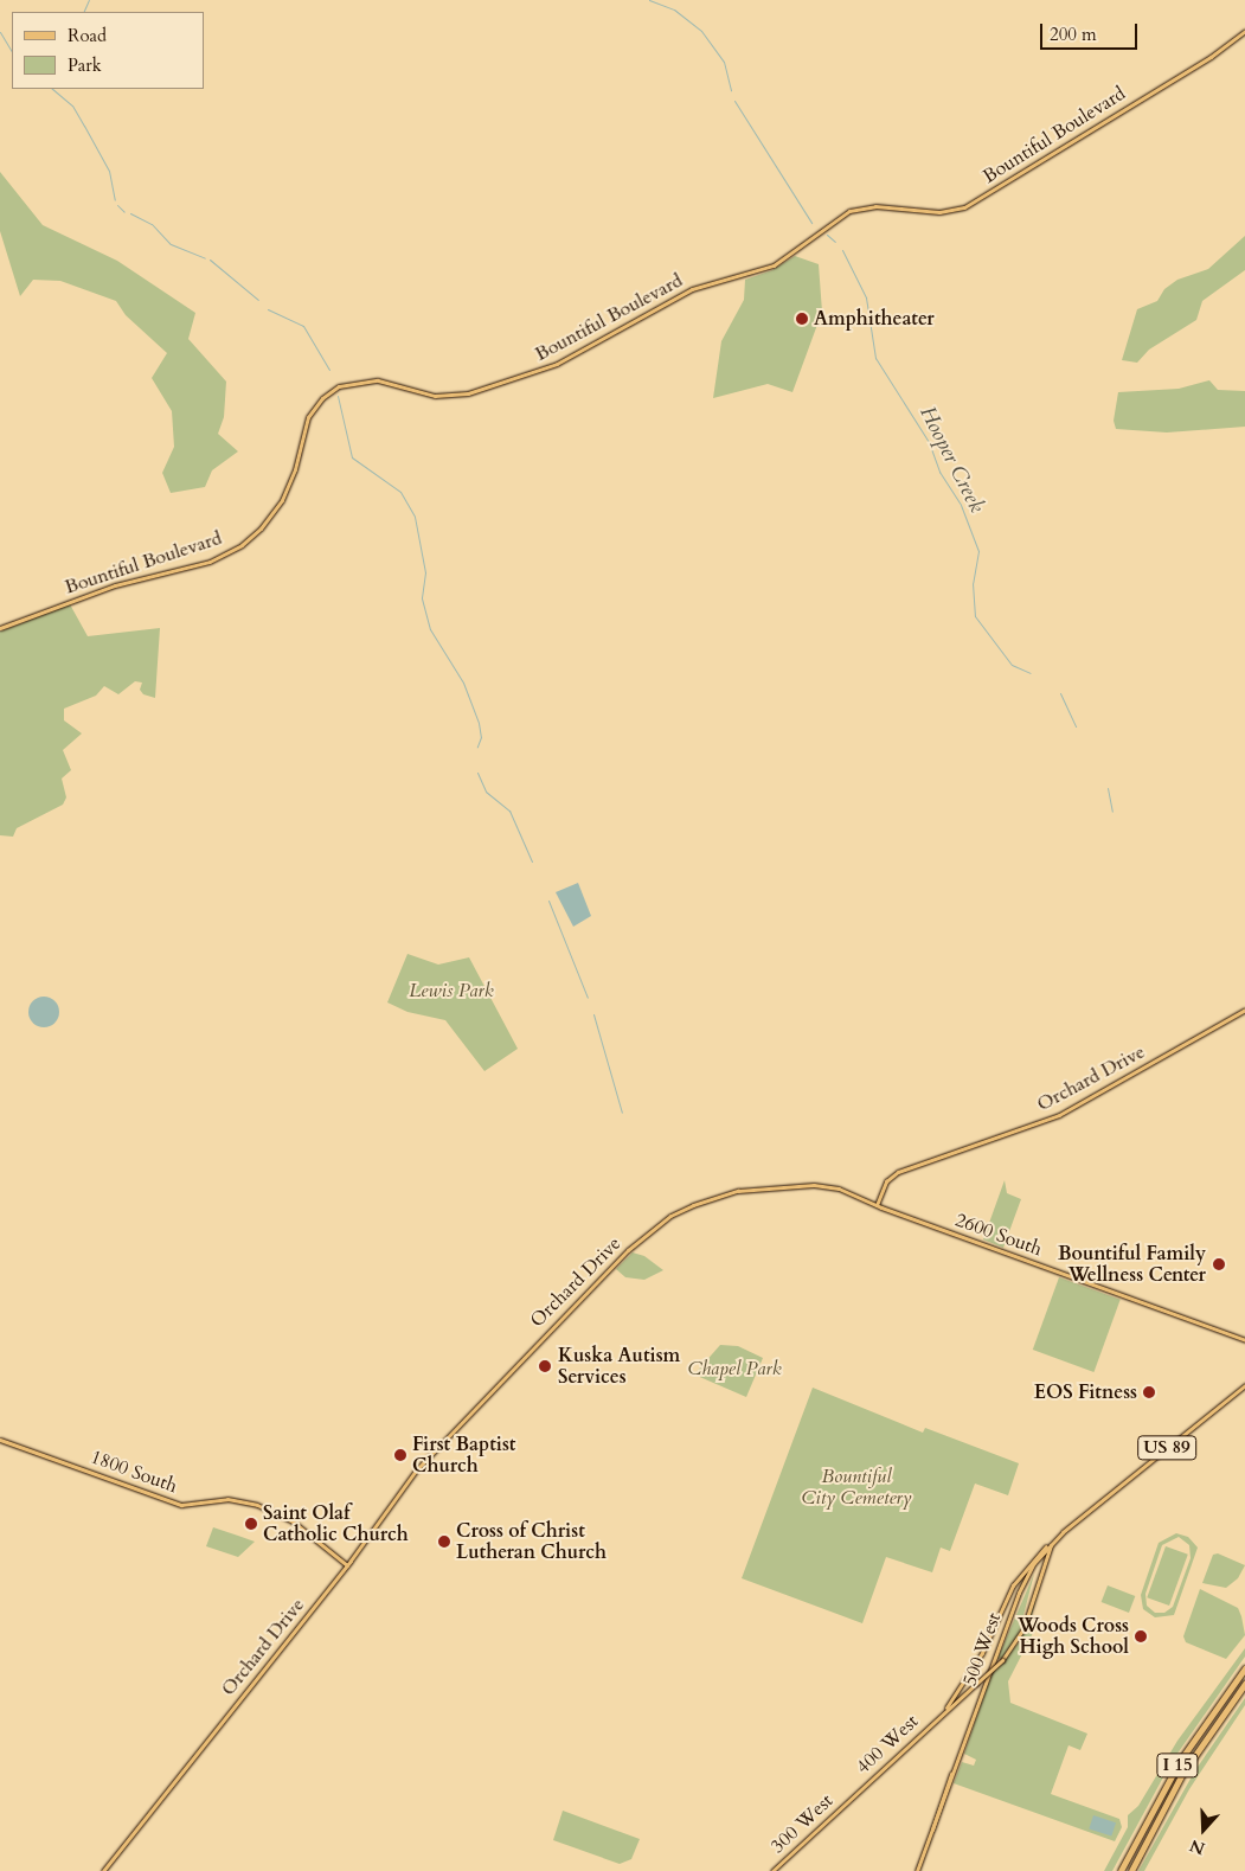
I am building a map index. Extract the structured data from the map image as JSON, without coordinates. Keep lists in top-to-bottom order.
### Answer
{
  "streets": {
    "highway": ["I 15"],
    "main road": [
      "Bountiful Boulevard",
      "Orchard Drive",
      "2600 South",
      "US 89",
      "1800 South",
      "500 West",
      "400 West",
      "300 West"
    ]
  },
  "crossings": [
    ["Orchard Drive", "2600 South"],
    ["Orchard Drive", "1800 South"],
    ["US 89", "500 West"],
    ["400 West", "300 West"]
  ],
  "water": ["Hooper Creek"],
  "parks": ["Lewis Park", "Chapel Park", "Bountiful City Cemetery"],
  "places": [
    "Amphitheater",
    "Bountiful Family Wellness Center",
    "Kuska Autism Services",
    "EOS Fitness",
    "First Baptist Church",
    "Saint Olaf Catholic Church",
    "Cross of Christ Lutheran Church",
    "Woods Cross High School"
  ],
  "legend": ["Road", "Park"],
  "scale_bar": "200 m",
  "north": "bottom"
}
